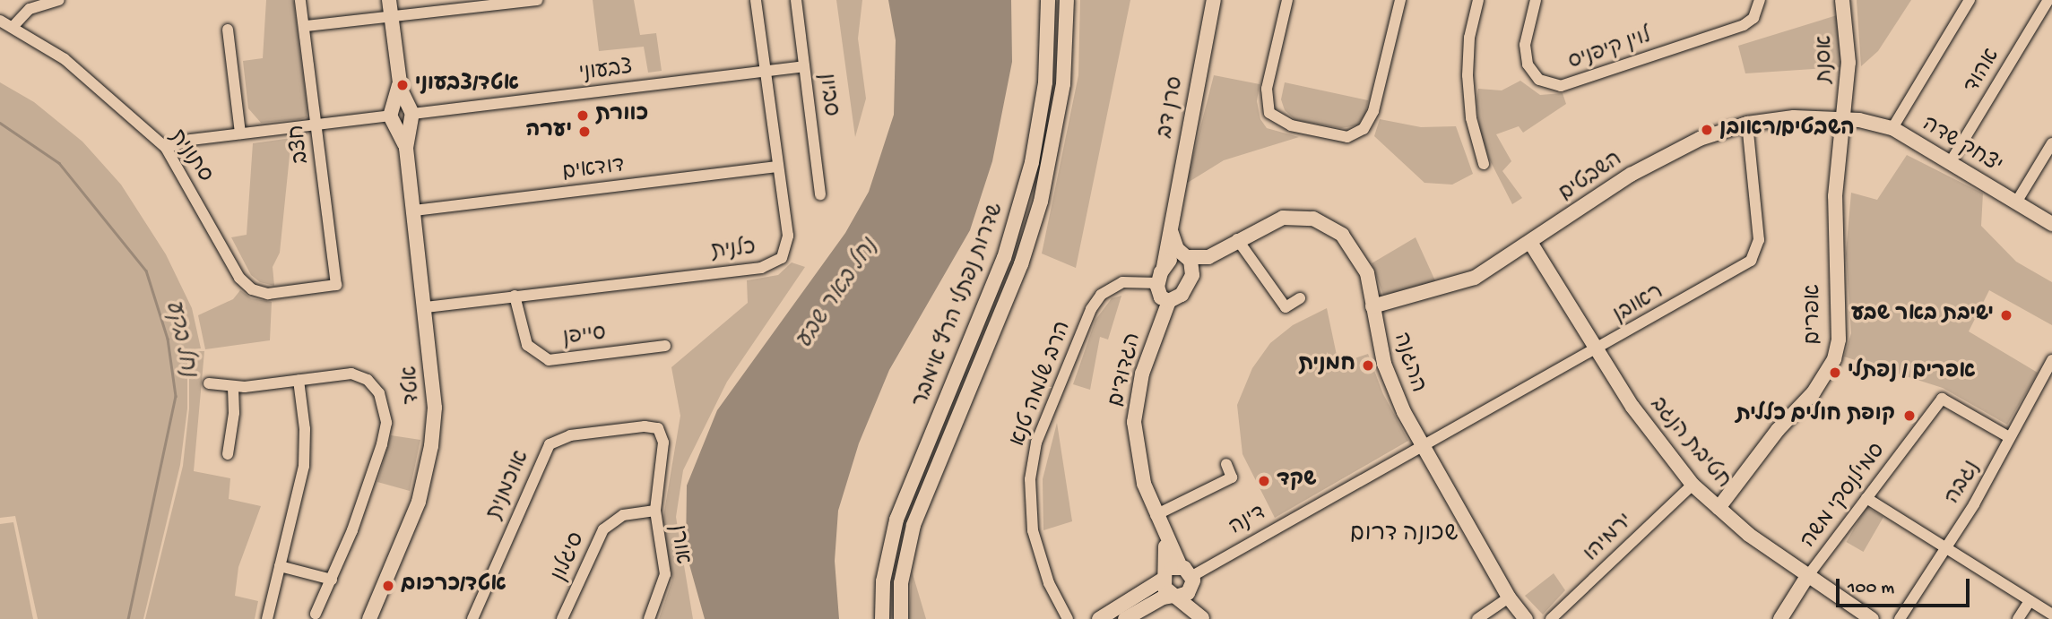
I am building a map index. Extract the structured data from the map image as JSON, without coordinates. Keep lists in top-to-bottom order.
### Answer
{
  "streets": {
    "street": [
      "לוין קיפניס",
      "אסנת",
      "צבעוני",
      "אהוד",
      "סביון",
      "סרן דב",
      "חצב",
      "יצחק שדה",
      "סתונית",
      "דודאים",
      "השבטים",
      "כלנית",
      "ראובן",
      "שדרות נפתלי הרץ אימבר",
      "אפרים",
      "סייפן",
      "ההגנה",
      "הגדודים",
      "הרב שלמה טנא",
      "אטד",
      "חטיבת הנגב",
      "נגבה",
      "אוכמנית",
      "סמילנסקי משה",
      "דינה",
      "ירמיהו",
      "אורן",
      "סיגלון"
    ]
  },
  "crossings": [
    ["אסנת", "יצחק שדה"],
    ["אסנת", "השבטים"],
    ["אסנת", "אפרים"],
    ["צבעוני", "סביון"],
    ["צבעוני", "כלנית"],
    ["צבעוני", "אטד"],
    ["אהוד", "יצחק שדה"],
    ["סרן דב", "ההגנה"],
    ["סרן דב", "הגדודים"],
    ["סרן דב", "הרב שלמה טנא"],
    ["חצב", "סתונית"],
    ["יצחק שדה", "השבטים"],
    ["יצחק שדה", "אפרים"],
    ["דודאים", "כלנית"],
    ["דודאים", "אטד"],
    ["השבטים", "ראובן"],
    ["השבטים", "אפרים"],
    ["השבטים", "ההגנה"],
    ["השבטים", "חטיבת הנגב"],
    ["כלנית", "סייפן"],
    ["כלנית", "אטד"],
    ["ראובן", "ההגנה"],
    ["ראובן", "חטיבת הנגב"],
    ["ראובן", "דינה"],
    ["אפרים", "חטיבת הנגב"],
    ["ההגנה", "הגדודים"],
    ["ההגנה", "הרב שלמה טנא"],
    ["ההגנה", "דינה"],
    ["הגדודים", "הרב שלמה טנא"],
    ["הגדודים", "דינה"],
    ["חטיבת הנגב", "סמילנסקי משה"],
    ["חטיבת הנגב", "ירמיהו"],
    ["נגבה", "סמילנסקי משה"],
    ["אוכמנית", "אורן"],
    ["אוכמנית", "סיגלון"],
    ["אורן", "סיגלון"]
  ],
  "districts": ["שכונה דרום"],
  "water": ["נחל באר שבע", "נחל בקע"],
  "places": [
    "אטד/צבעוני",
    "כוורת",
    "השבטים/ראובן",
    "יערה",
    "ישיבת באר שבע",
    "חמנית",
    "אפרים / נפתלי",
    "קופת חולים כללית",
    "שקד",
    "אטד/כרכום"
  ],
  "scale_bar": "100 m"
}
